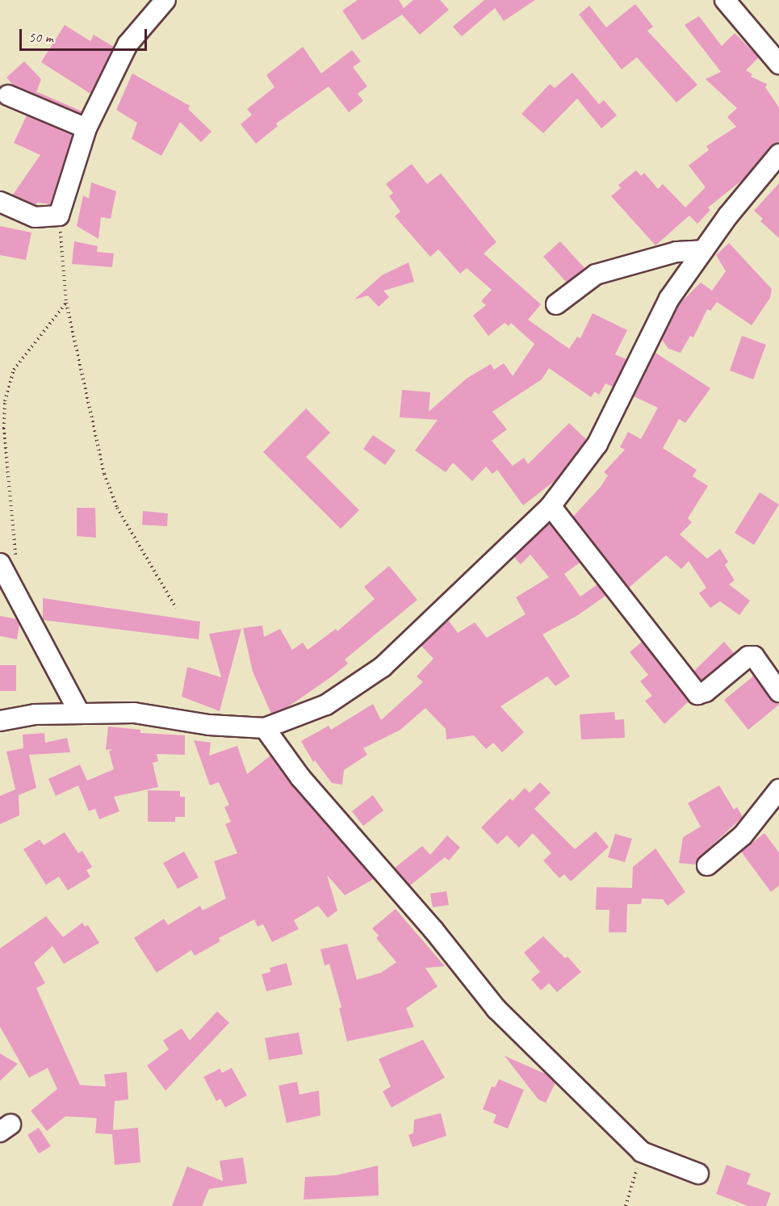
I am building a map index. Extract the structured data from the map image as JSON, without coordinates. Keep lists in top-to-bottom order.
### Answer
{
  "scale_bar": "50 m"
}
